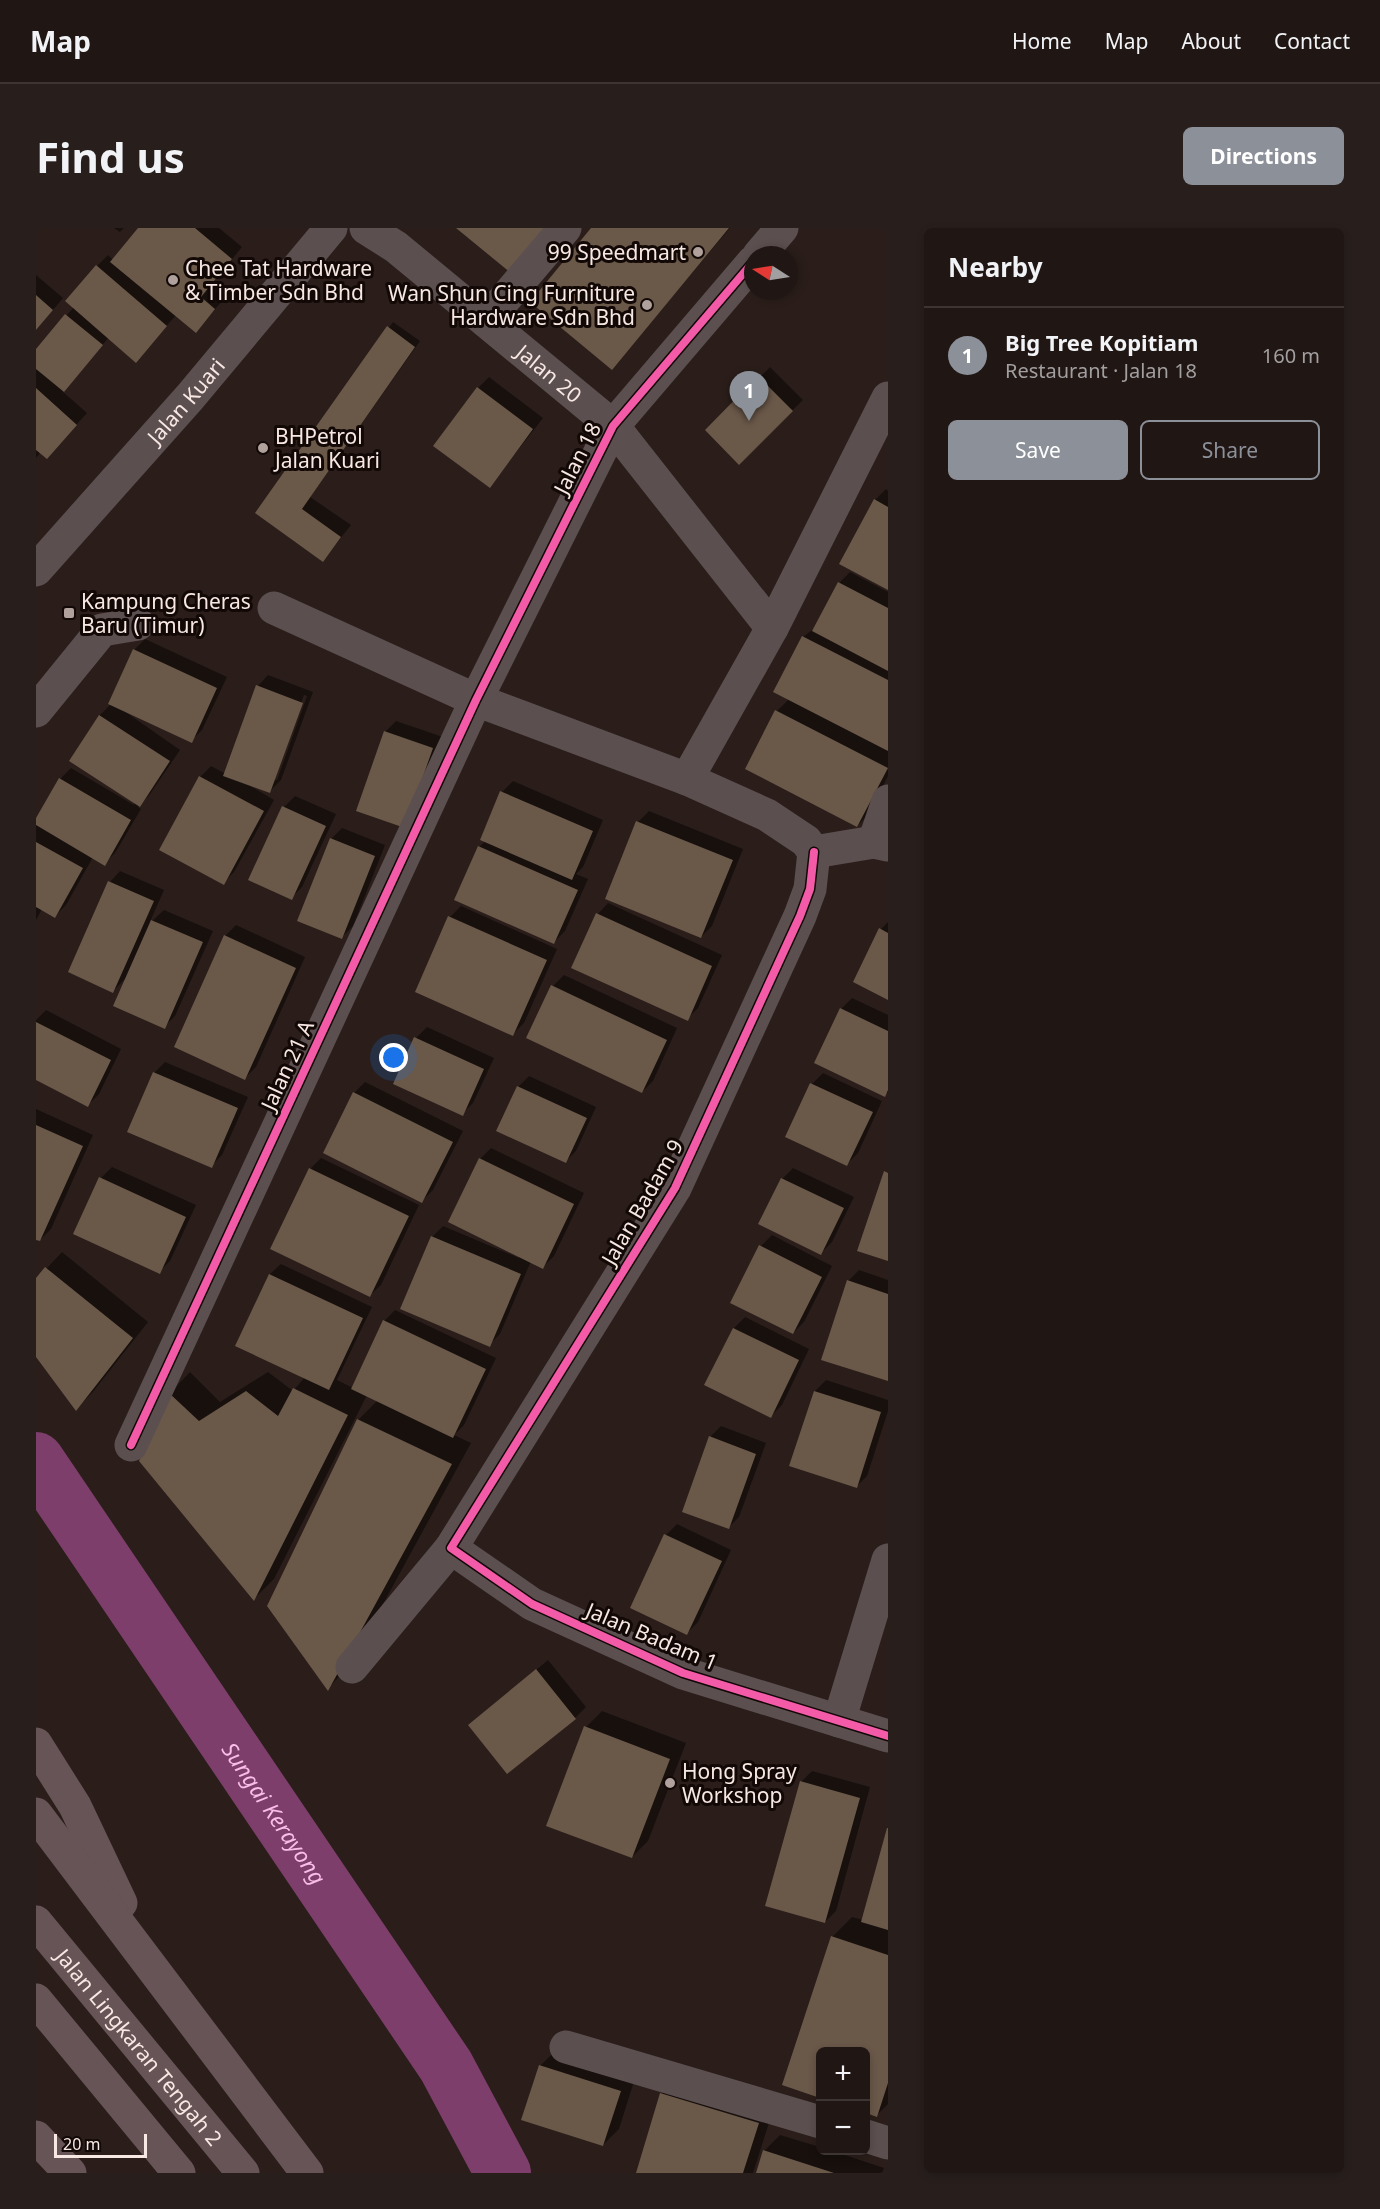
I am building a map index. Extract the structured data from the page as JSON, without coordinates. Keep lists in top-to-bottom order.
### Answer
{
  "streets": {
    "highway": ["Jalan Lingkaran Tengah 2"],
    "street": [
      "Jalan 20",
      "Jalan Kuari",
      "Jalan 18",
      "Jalan 21 A",
      "Jalan Badam 9",
      "Jalan Badam 1"
    ]
  },
  "crossings": [
    ["Jalan 20", "Jalan 18"],
    ["Jalan 18", "Jalan 21 A"],
    ["Jalan Badam 9", "Jalan Badam 1"]
  ],
  "water": ["Sungai Kerayong"],
  "places": {
    "other": [
      "99 Speedmart",
      "Chee Tat Hardware & Timber Sdn Bhd",
      "Wan Shun Cing Furniture Hardware Sdn Bhd",
      "BHPetrol Jalan Kuari",
      "Hong Spray Workshop"
    ],
    "transit": ["Kampung Cheras Baru (Timur)"]
  },
  "scale_bar": "20 m",
  "north": "left",
  "page": {
    "header": "Map",
    "nav": [
      "Home",
      "Map",
      "About",
      "Contact"
    ],
    "buttons": [
      "Directions",
      ["Save", "Share"]
    ],
    "title": "Find us",
    "heading": "Nearby",
    "list": [
      {
        "mark": "1",
        "name": "Big Tree Kopitiam",
        "note": "Restaurant · Jalan 18",
        "value": "160 m"
      }
    ],
    "pins": "1",
    "map_buttons": ["+", "−"],
    "scale": "20 m"
  }
}
